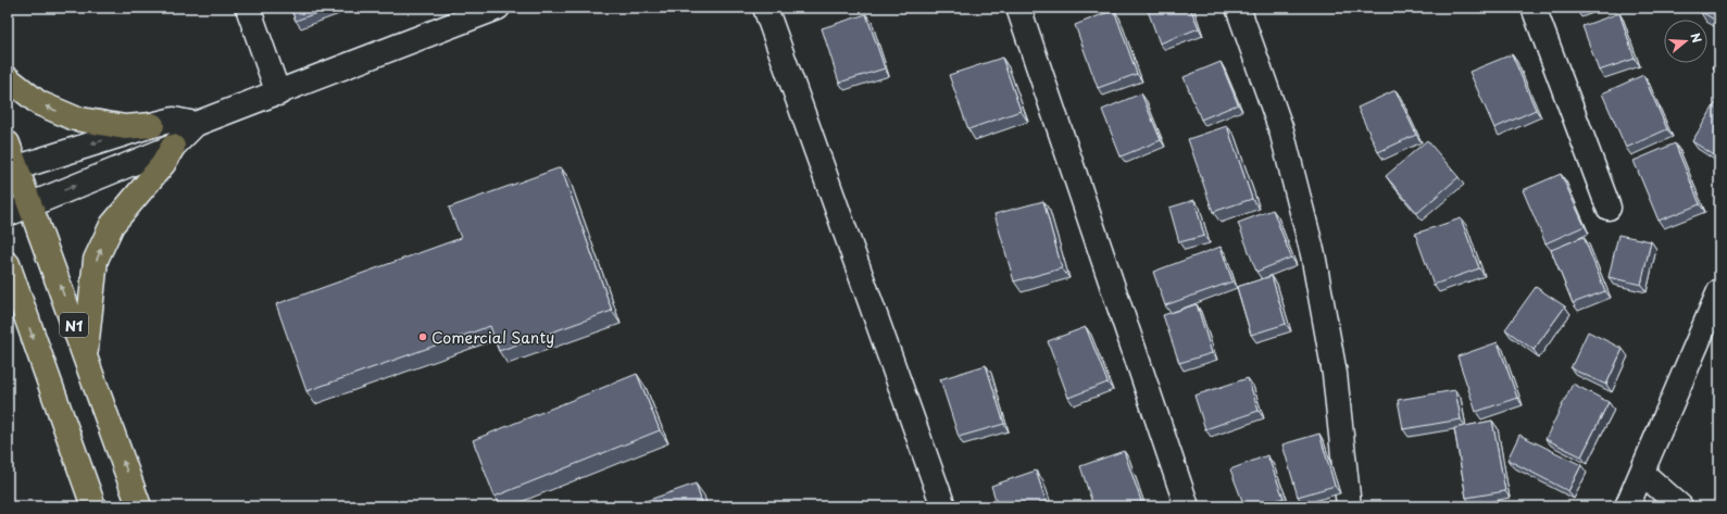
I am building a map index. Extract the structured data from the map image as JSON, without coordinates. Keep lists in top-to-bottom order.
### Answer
{
  "streets": {
    "main road": ["N1"]
  },
  "places": ["Comercial Santy"],
  "north": "right"
}
